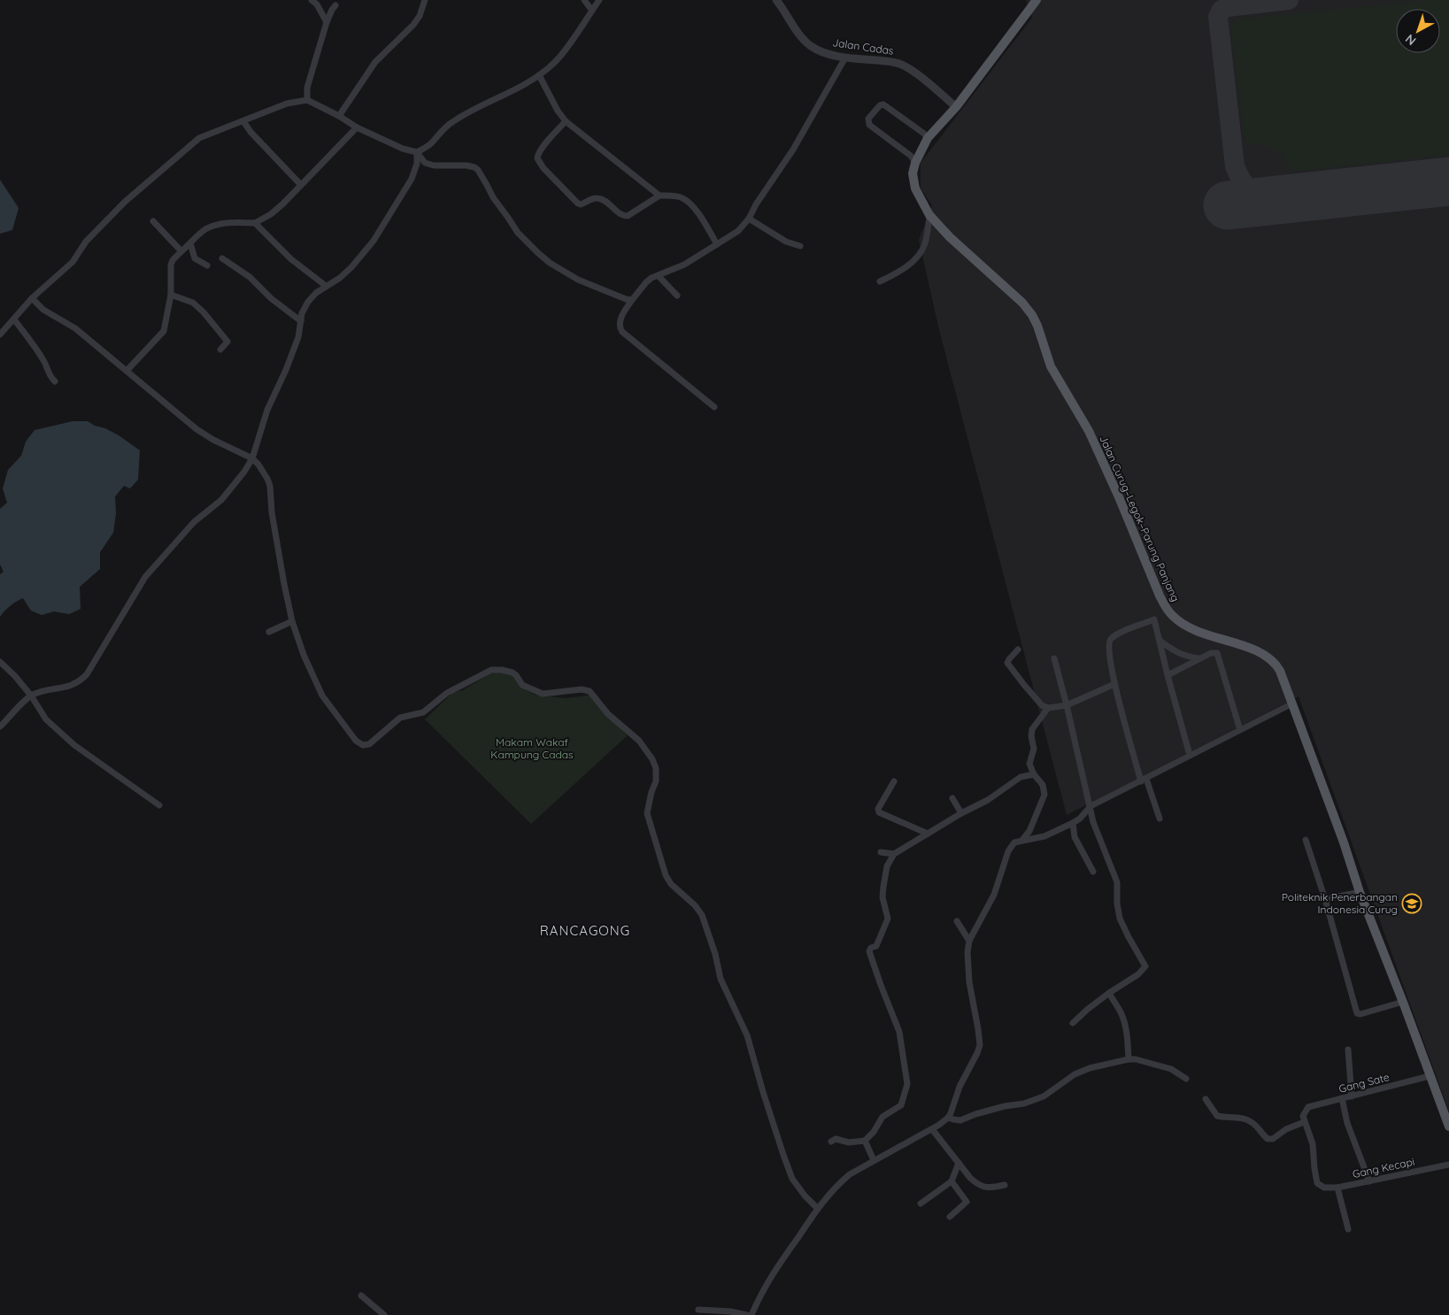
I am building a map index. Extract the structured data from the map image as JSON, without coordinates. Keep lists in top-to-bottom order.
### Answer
{
  "streets": {
    "main road": ["Jalan Curug–Legok–Parung Panjang"],
    "street": ["Jalan Cadas", "Gang Sate", "Gang Kecapi"]
  },
  "crossings": [
    ["Jalan Cadas", "Jalan Curug–Legok–Parung Panjang"],
    ["Jalan Curug–Legok–Parung Panjang", "Gang Sate"],
    ["Gang Sate", "Gang Kecapi"]
  ],
  "districts": ["RANCAGONG"],
  "parks": ["Makam Wakaf Kampung Cadas"],
  "places": {
    "school or university": ["Politeknik Penerbangan Indonesia Curug"]
  },
  "north": "bottom left"
}
